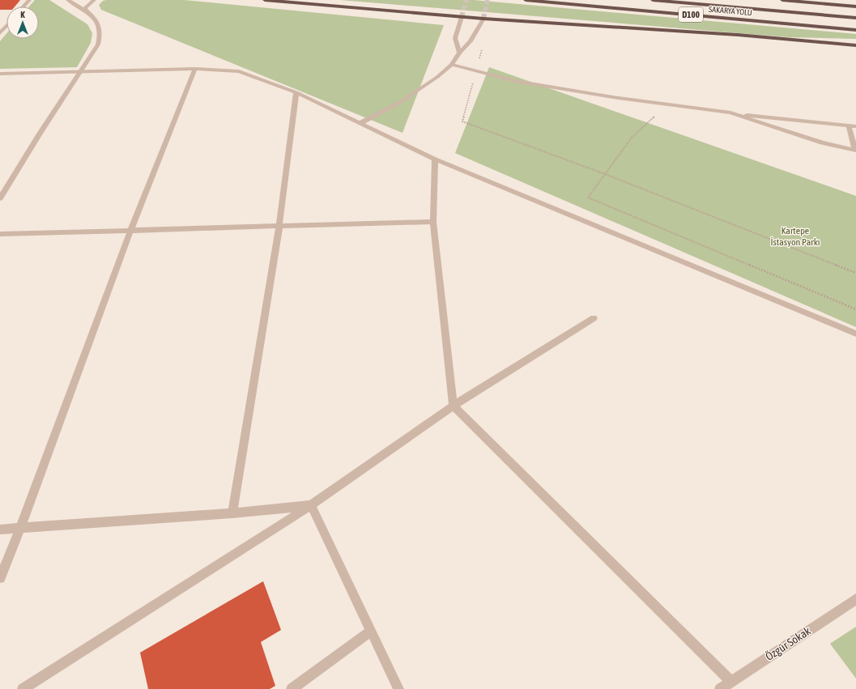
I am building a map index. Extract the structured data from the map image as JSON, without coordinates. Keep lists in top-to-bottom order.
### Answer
{
  "streets": {
    "highway": ["SAKARYA YOLU", "D100"],
    "street": ["Özgür Sokak"]
  },
  "parks": ["Kartepe İstasyon Parkı"],
  "north": "top"
}
